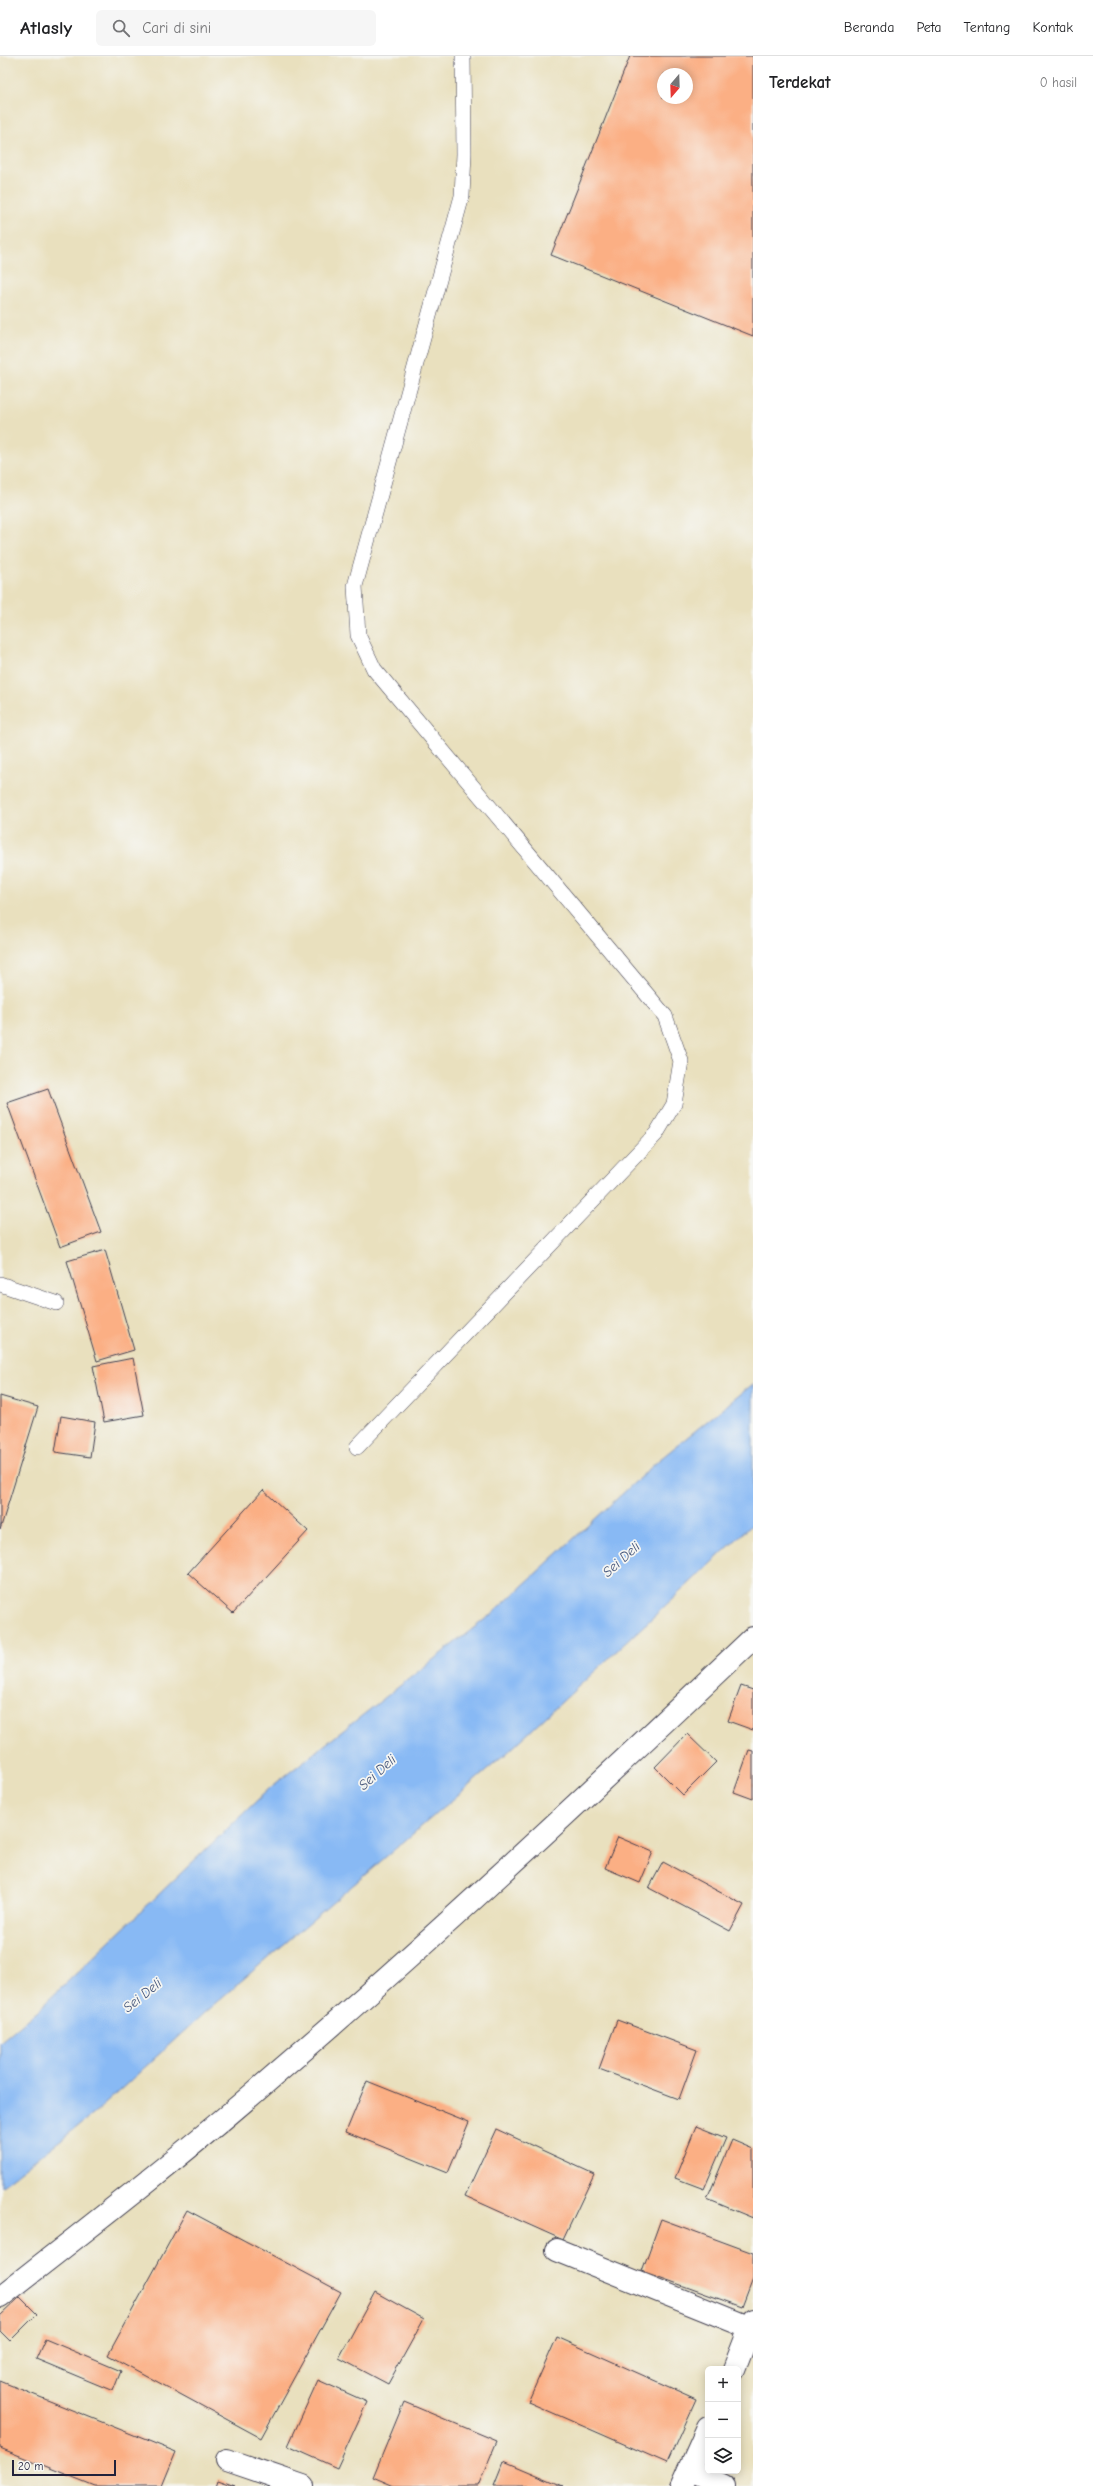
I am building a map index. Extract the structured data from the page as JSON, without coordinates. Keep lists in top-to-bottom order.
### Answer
{
  "water": ["Sei Deli"],
  "scale_bar": "20 m",
  "north": "bottom",
  "page": {
    "header": "Atlasly",
    "search": "Cari di sini",
    "nav": [
      "Beranda",
      "Peta",
      "Tentang",
      "Kontak"
    ],
    "heading": ["Terdekat", "0 hasil"],
    "map_buttons": ["+", "−"],
    "scale": "20 m"
  }
}
